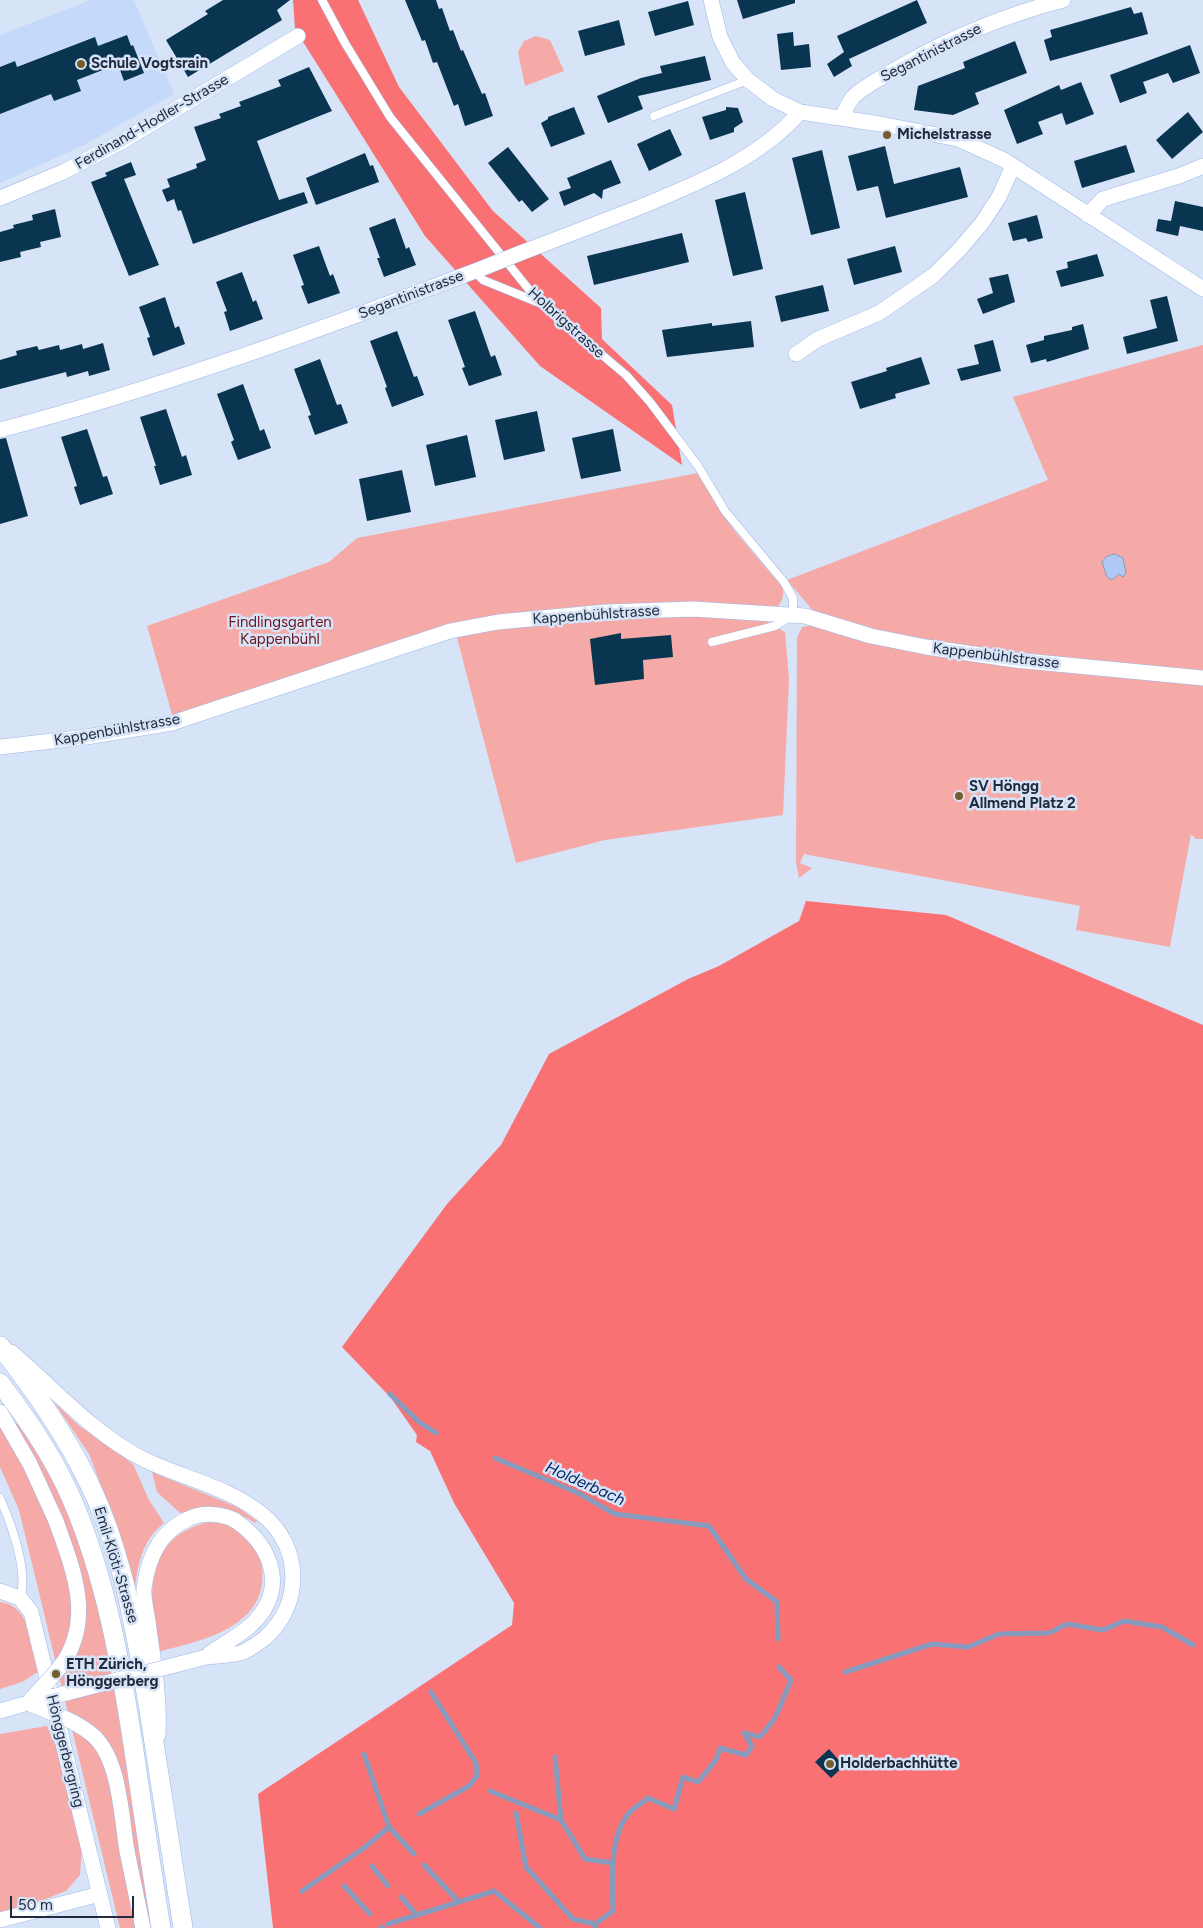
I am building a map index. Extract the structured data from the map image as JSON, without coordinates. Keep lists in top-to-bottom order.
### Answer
{
  "streets": {
    "street": [
      "Segantinistrasse",
      "Ferdinand-Hodler-Strasse",
      "Kappenbühlstrasse",
      "Emil-Klöti-Strasse",
      "Hönggerbergring"
    ],
    "lane": ["Holbrigstrasse"]
  },
  "crossings": [
    ["Holbrigstrasse", "Kappenbühlstrasse"]
  ],
  "water": ["Holderbach"],
  "parks": ["Findlingsgarten Kappenbühl"],
  "places": [
    "Schule Vogtsrain",
    "Michelstrasse",
    "SV Höngg Allmend Platz 2",
    "ETH Zürich, Hönggerberg",
    "Holderbachhütte"
  ],
  "scale_bar": "50 m"
}
